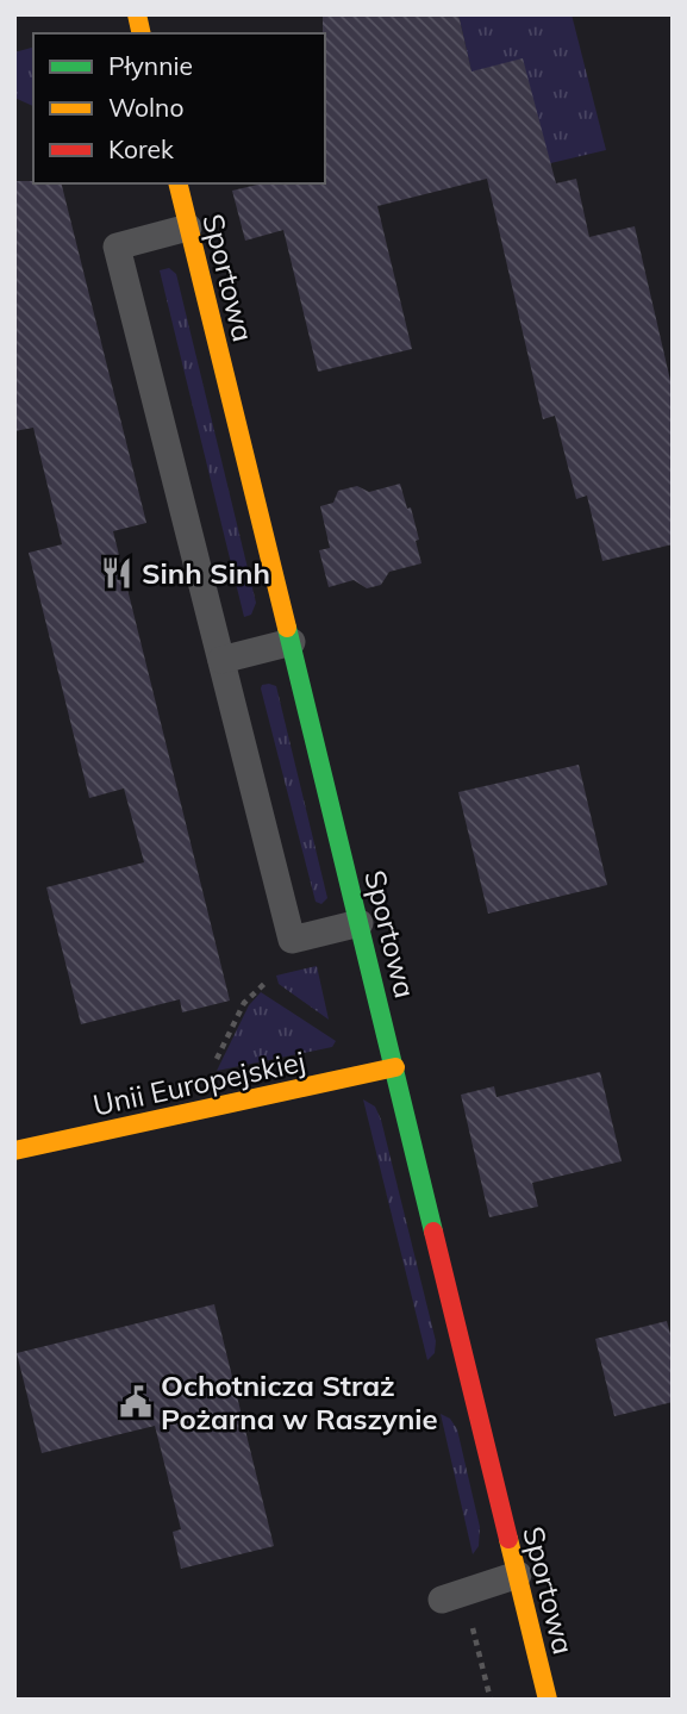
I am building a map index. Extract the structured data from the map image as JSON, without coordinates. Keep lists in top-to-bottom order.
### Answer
{
  "streets": {
    "street": ["Sportowa", "Unii Europejskiej"]
  },
  "crossings": [
    ["Sportowa", "Unii Europejskiej"]
  ],
  "places": {
    "restaurant": ["Sinh Sinh"],
    "public building": ["Ochotnicza Straż Pożarna w Raszynie"]
  },
  "legend": ["Płynnie", "Wolno", "Korek"]
}
